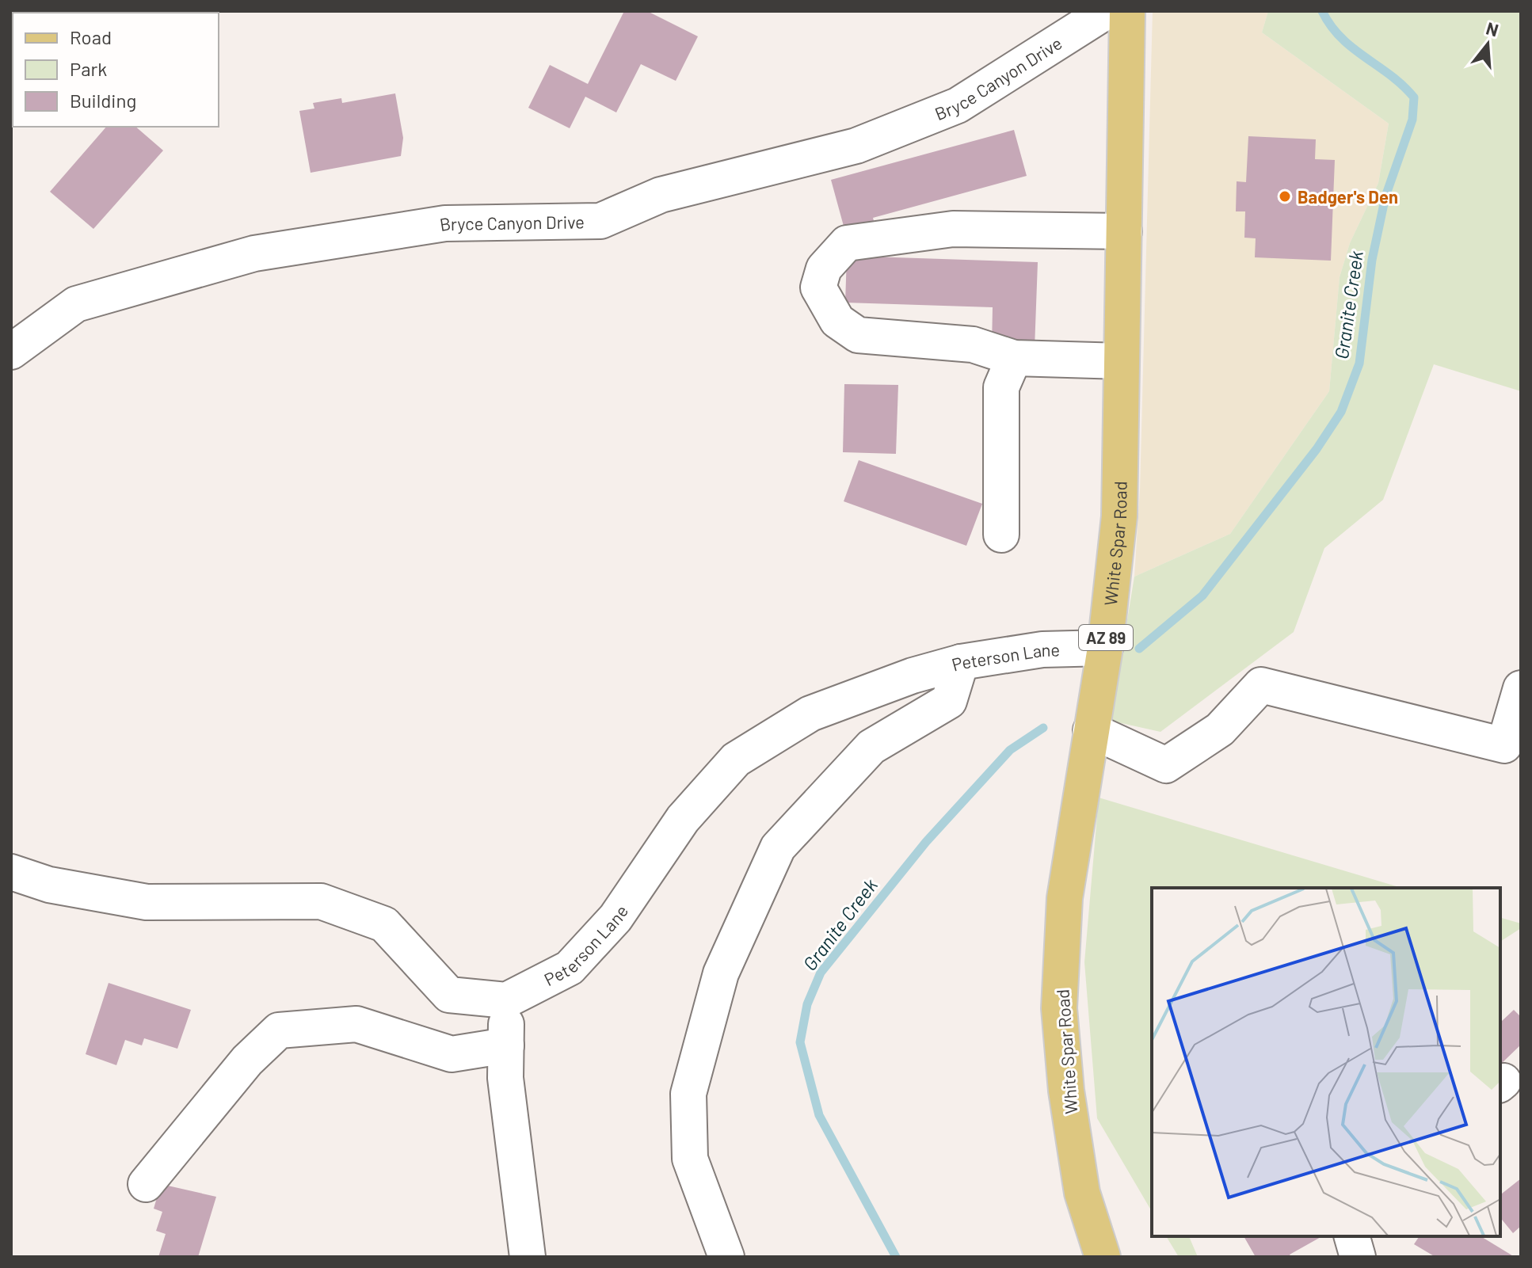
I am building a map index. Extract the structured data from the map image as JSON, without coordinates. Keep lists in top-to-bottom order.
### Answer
{
  "streets": {
    "main road": ["White Spar Road", "AZ 89"],
    "street": ["Bryce Canyon Drive", "Peterson Lane"]
  },
  "crossings": [
    ["White Spar Road", "Peterson Lane"]
  ],
  "water": ["Granite Creek"],
  "places": ["Badger's Den"],
  "legend": ["Road", "Park", "Building"],
  "north": "top"
}
